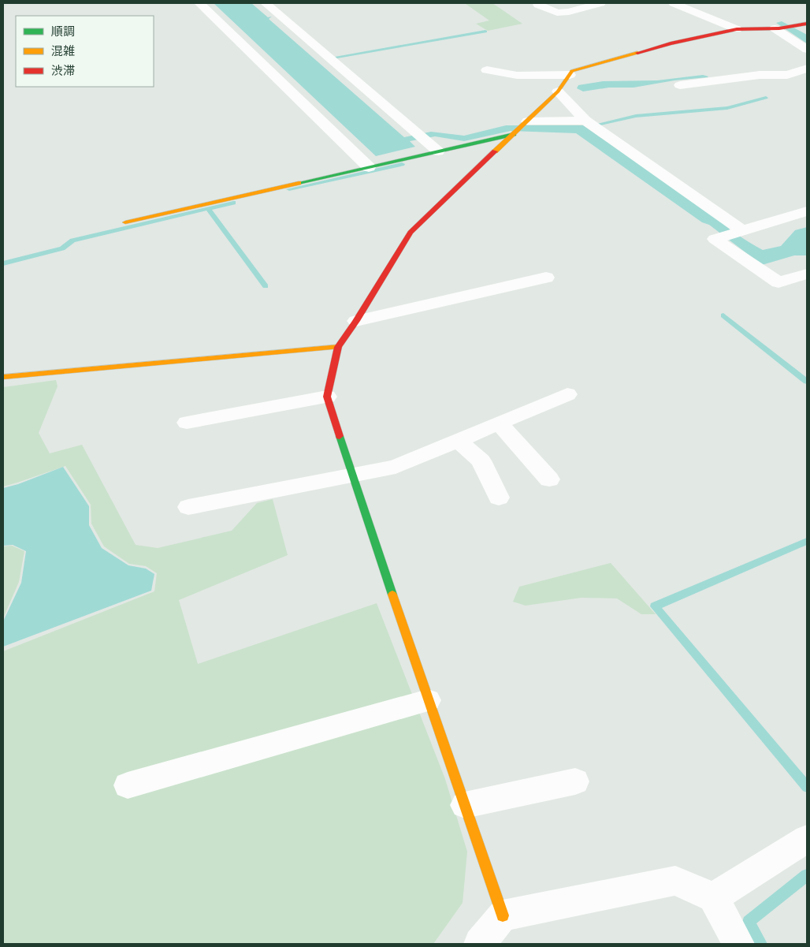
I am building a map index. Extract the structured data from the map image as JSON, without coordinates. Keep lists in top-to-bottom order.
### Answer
{
  "legend": ["順調", "混雑", "渋滞"]
}
